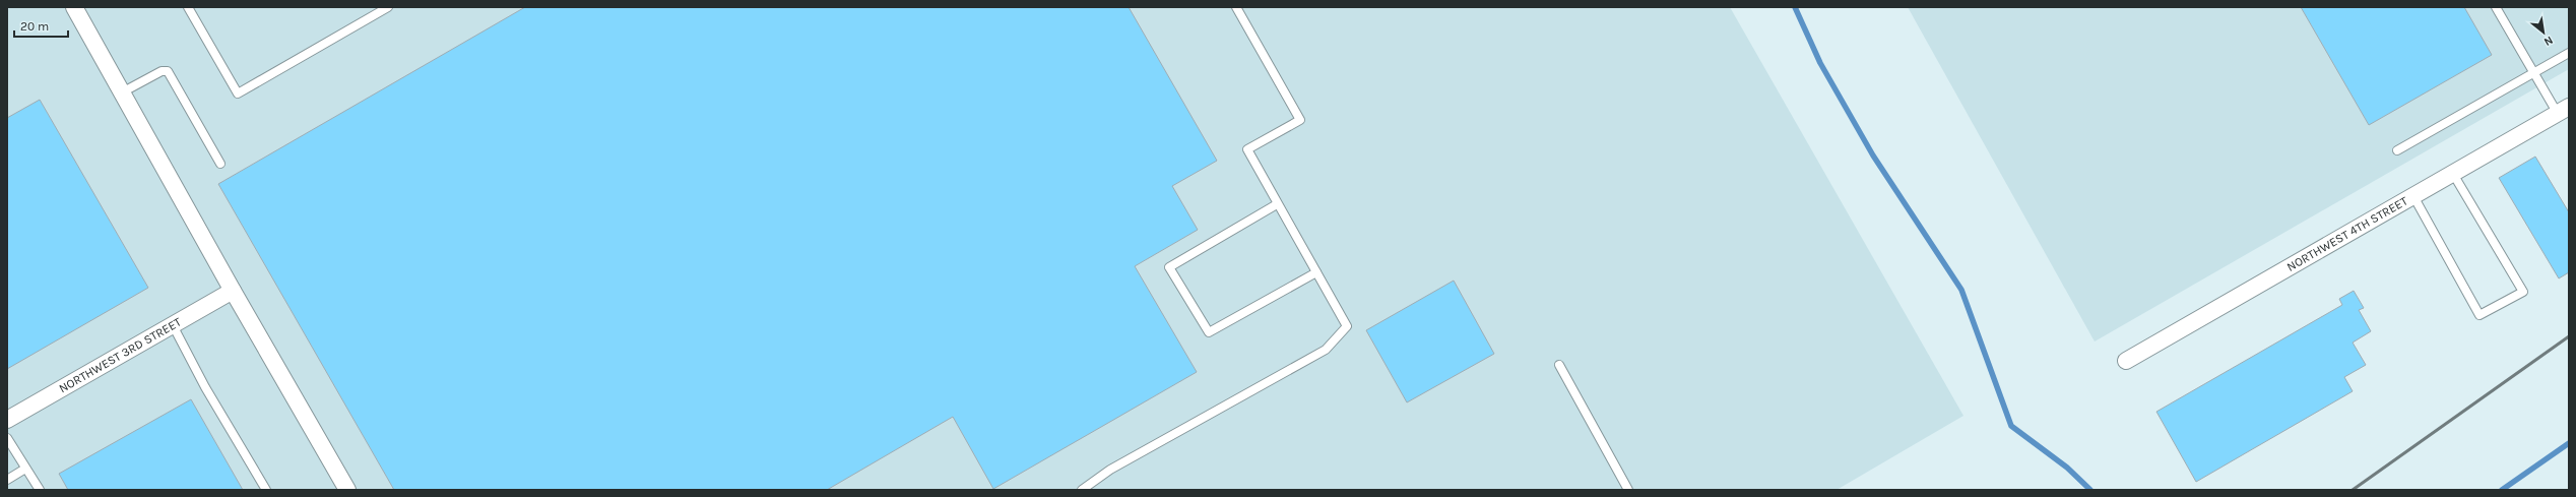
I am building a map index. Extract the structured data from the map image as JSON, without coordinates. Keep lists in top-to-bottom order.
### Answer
{
  "streets": {
    "street": ["NORTHWEST 4TH STREET", "NORTHWEST 3RD STREET"]
  },
  "scale_bar": "20 m",
  "north": "bottom right"
}
